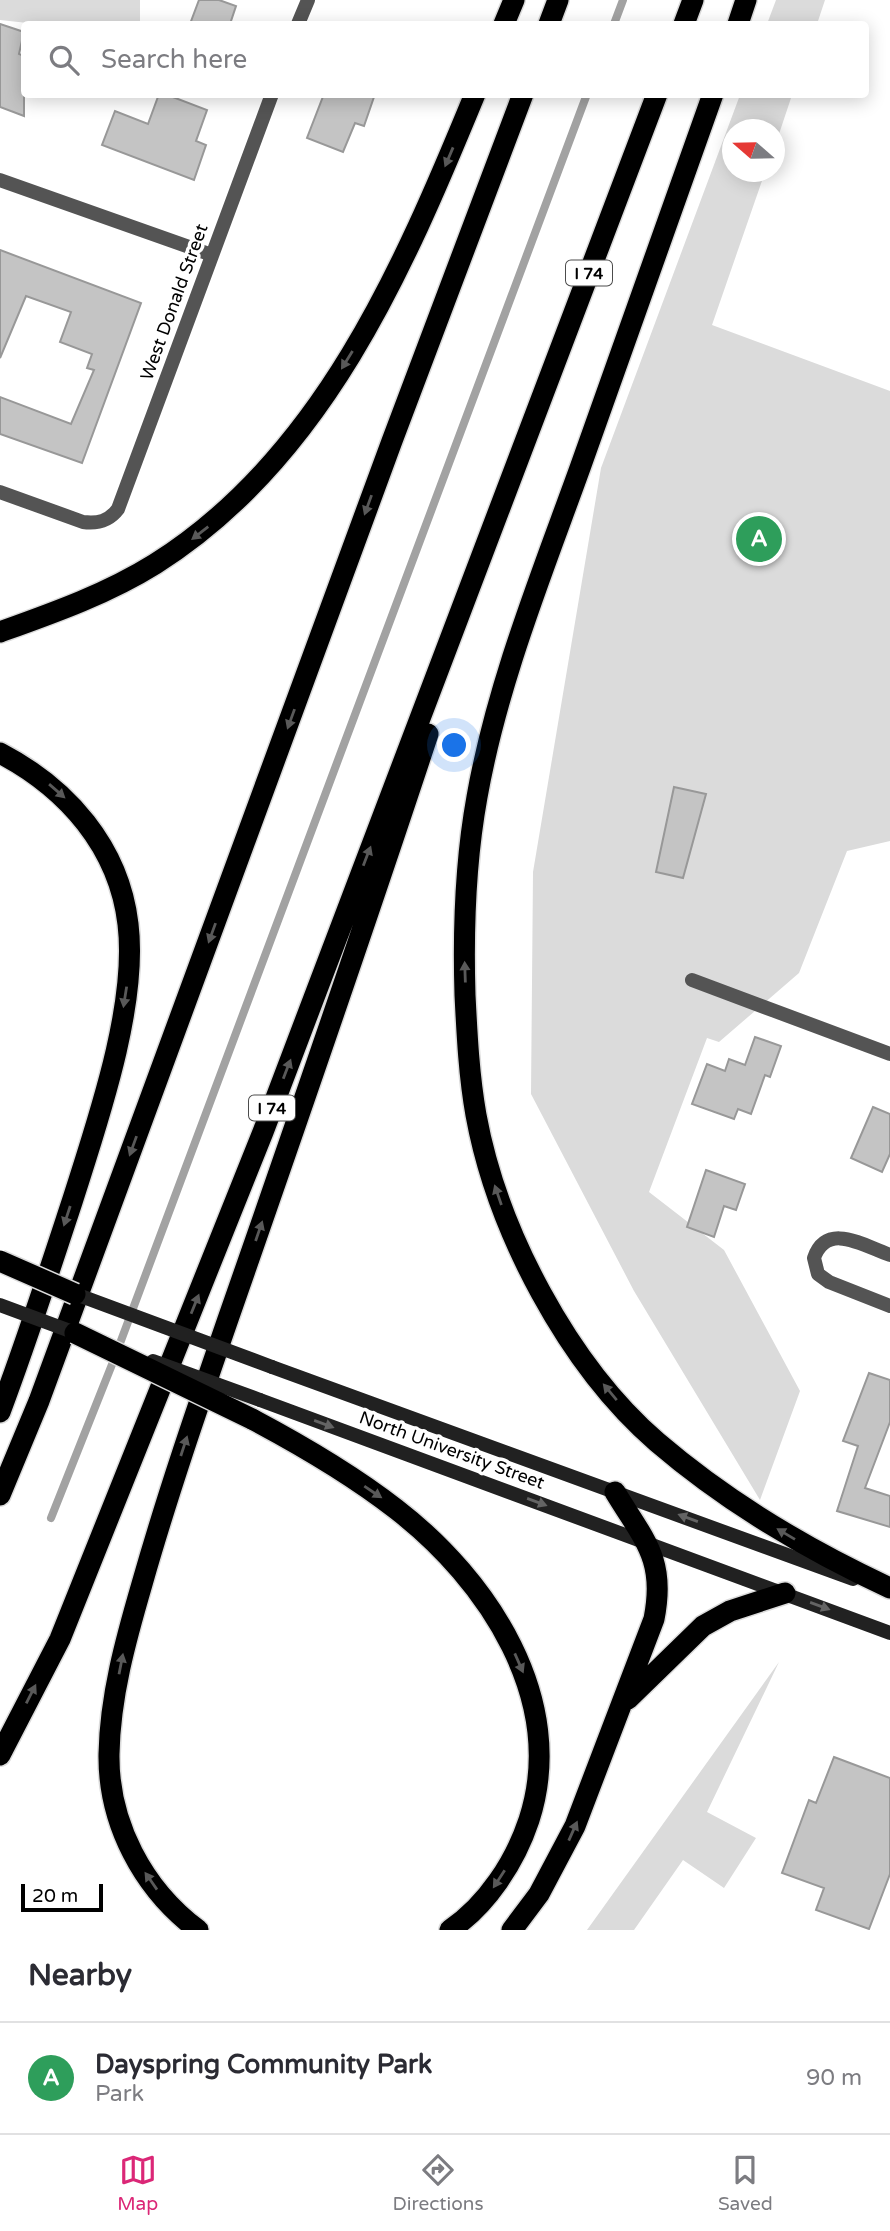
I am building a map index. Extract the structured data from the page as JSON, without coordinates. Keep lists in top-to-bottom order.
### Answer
{
  "streets": {
    "highway": ["I 74"],
    "main road": ["North University Street"],
    "street": ["West Donald Street"]
  },
  "scale_bar": "20 m",
  "north": "left",
  "page": {
    "search": "Search here",
    "pins": "A",
    "scale": "20 m",
    "heading": "Nearby",
    "list": [
      {
        "mark": "A",
        "name": "Dayspring Community Park",
        "note": "Park",
        "value": "90 m"
      }
    ],
    "nav": ["Map", "Directions", "Saved"]
  }
}
